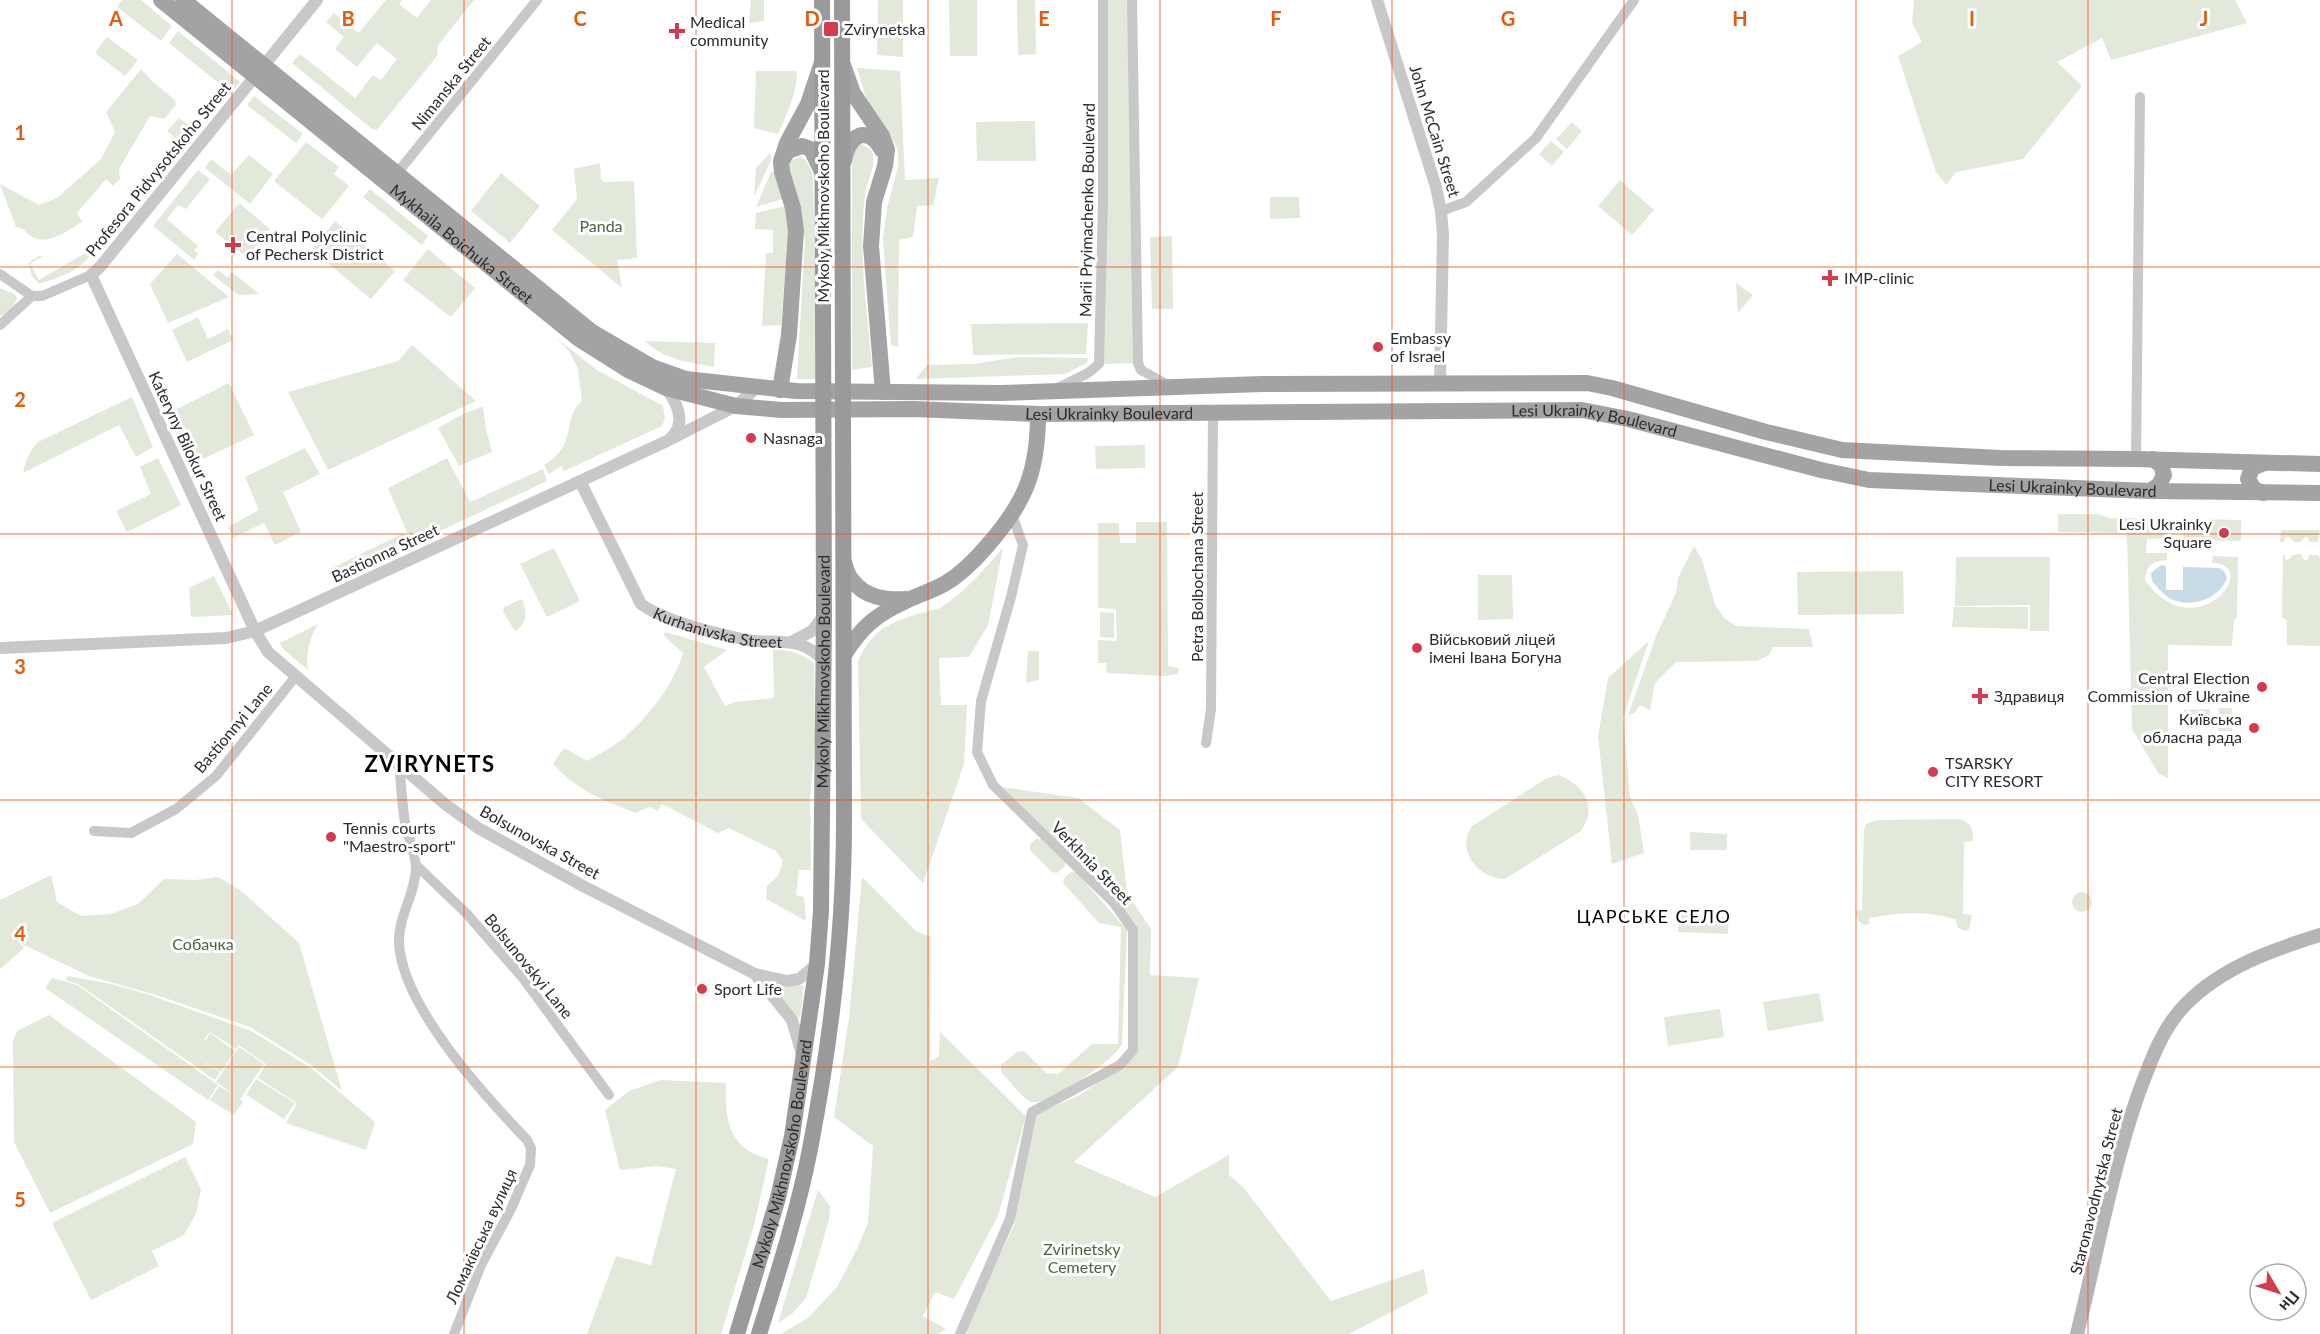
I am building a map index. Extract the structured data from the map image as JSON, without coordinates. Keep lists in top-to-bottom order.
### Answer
{
  "streets": {
    "highway": ["Mykoly Mikhnovskoho Boulevard"],
    "main road": ["Mykhaila Boichuka Street", "Lesi Ukrainky Boulevard", "Staronavodnytska Street"],
    "street": [
      "Nimanska Street",
      "John McCain Street",
      "Profesora Pidvysotskoho Street",
      "Marii Pryimachenko Boulevard",
      "Kateryny Bilokur Street",
      "Bastionna Street",
      "Petra Bolbochana Street",
      "Kurhanivska Street",
      "Bastionnyi Lane",
      "Bolsunovska Street",
      "Verkhnia Street",
      "Bolsunovskyi Lane",
      "Ломаківська вулиця"
    ]
  },
  "crossings": [
    ["Nimanska Street", "Mykhaila Boichuka Street"],
    ["John McCain Street", "Lesi Ukrainky Boulevard"],
    ["Profesora Pidvysotskoho Street", "Mykhaila Boichuka Street"],
    ["Profesora Pidvysotskoho Street", "Kateryny Bilokur Street"],
    ["Mykoly Mikhnovskoho Boulevard", "Kurhanivska Street"],
    ["Mykoly Mikhnovskoho Boulevard", "Bolsunovska Street"],
    ["Marii Pryimachenko Boulevard", "Lesi Ukrainky Boulevard"],
    ["Mykhaila Boichuka Street", "Lesi Ukrainky Boulevard"],
    ["Mykhaila Boichuka Street", "Bastionna Street"],
    ["Lesi Ukrainky Boulevard", "Petra Bolbochana Street"],
    ["Kateryny Bilokur Street", "Bastionna Street"],
    ["Kateryny Bilokur Street", "Bolsunovska Street"],
    ["Bastionna Street", "Kurhanivska Street"],
    ["Bastionna Street", "Bolsunovska Street"],
    ["Bastionnyi Lane", "Bolsunovska Street"],
    ["Bolsunovska Street", "Ломаківська вулиця"],
    ["Bolsunovskyi Lane", "Ломаківська вулиця"]
  ],
  "districts": ["ZVIRYNETS", "ЦАРСЬКЕ СЕЛО"],
  "parks": ["Panda", "Собачка", "Zvirinetsky Cemetery"],
  "places": {
    "transit": ["Zvirynetska"],
    "health": [
      "Medical community",
      "Central Polyclinic of Pechersk District",
      "IMP-clinic",
      "Здравиця"
    ],
    "other": [
      "Embassy of Israel",
      "Nasnaga",
      "Lesi Ukrainky Square",
      "Військовий ліцей імені Івана Богуна",
      "Central Election Commission of Ukraine",
      "Київська обласна рада",
      "TSARSKY CITY RESORT",
      "Tennis courts \"Maestro-sport\"",
      "Sport Life"
    ]
  },
  "north": "bottom right",
  "grid": {
    "columns": [
      "A",
      "B",
      "C",
      "D",
      "E",
      "F",
      "G",
      "H",
      "I",
      "J"
    ],
    "rows": [
      "1",
      "2",
      "3",
      "4",
      "5"
    ]
  }
}
